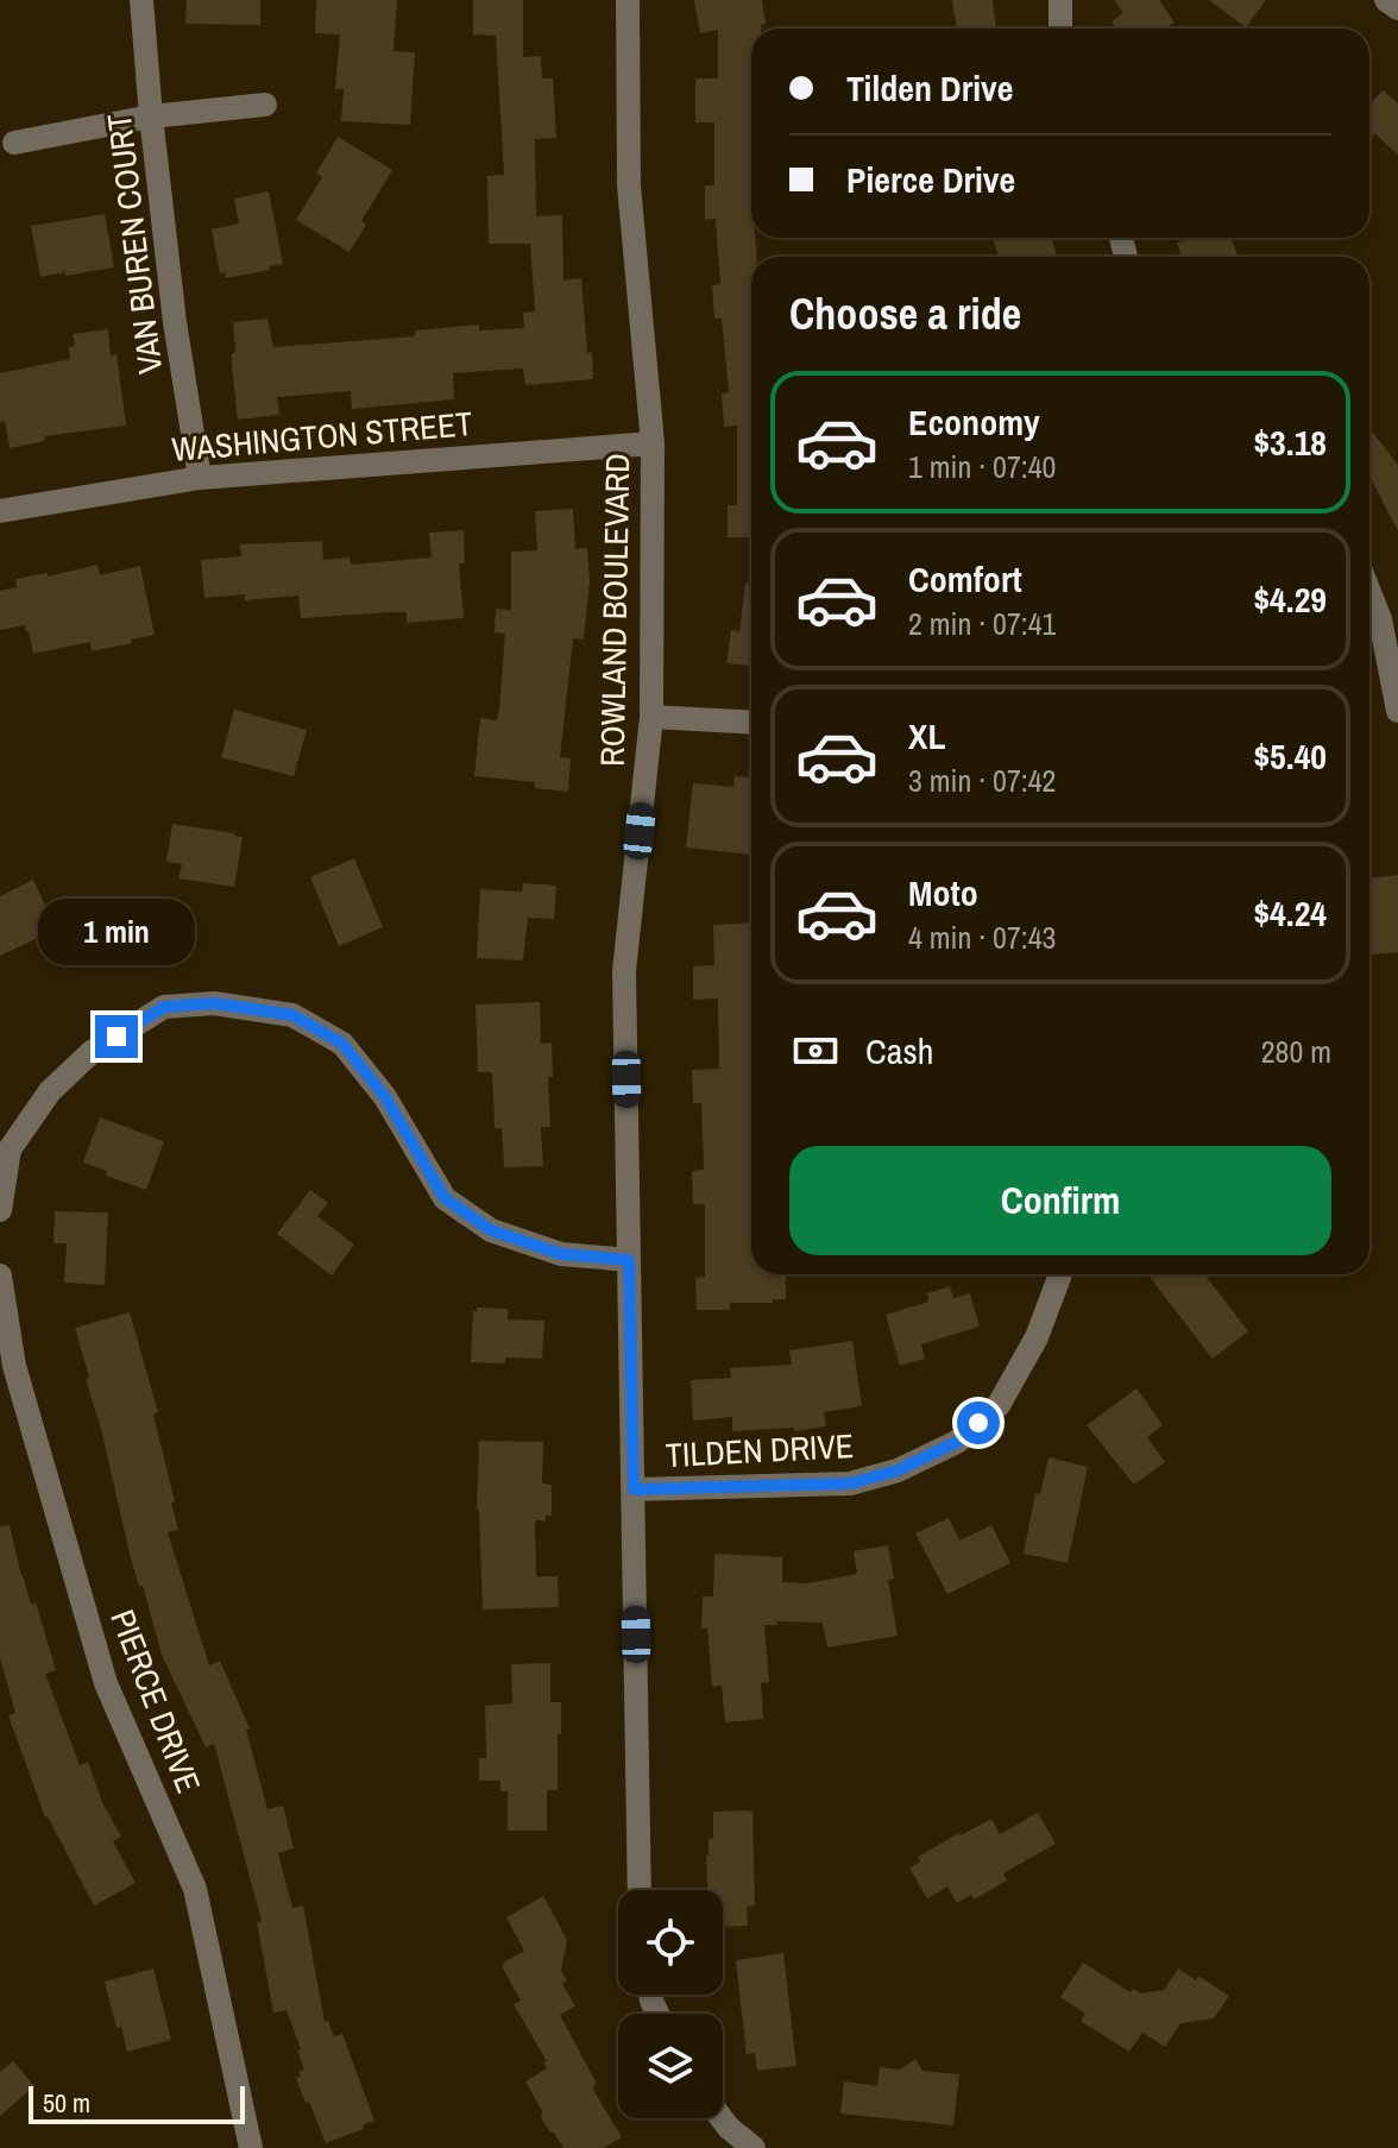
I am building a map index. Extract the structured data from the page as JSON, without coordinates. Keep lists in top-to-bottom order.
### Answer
{
  "streets": {
    "street": [
      "VAN BUREN COURT",
      "WASHINGTON STREET",
      "ROWLAND BOULEVARD",
      "TILDEN DRIVE",
      "PIERCE DRIVE"
    ]
  },
  "crossings": [
    ["VAN BUREN COURT", "WASHINGTON STREET"],
    ["WASHINGTON STREET", "ROWLAND BOULEVARD"],
    ["ROWLAND BOULEVARD", "TILDEN DRIVE"]
  ],
  "scale_bar": "50 m",
  "page": {
    "banner": ["Tilden Drive", "Pierce Drive"],
    "heading": "Choose a ride",
    "list": [
      {
        "name": "Economy",
        "note": "1 min · 07:40",
        "value": "$3.18"
      },
      {
        "name": "Comfort",
        "note": "2 min · 07:41",
        "value": "$4.29"
      },
      {
        "name": "XL",
        "note": "3 min · 07:42",
        "value": "$5.40"
      },
      {
        "name": "Moto",
        "note": "4 min · 07:43",
        "value": "$4.24"
      }
    ],
    "bubble": "1 min",
    "pay": ["Cash", "280 m"],
    "buttons": "Confirm",
    "scale": "50 m"
  }
}
